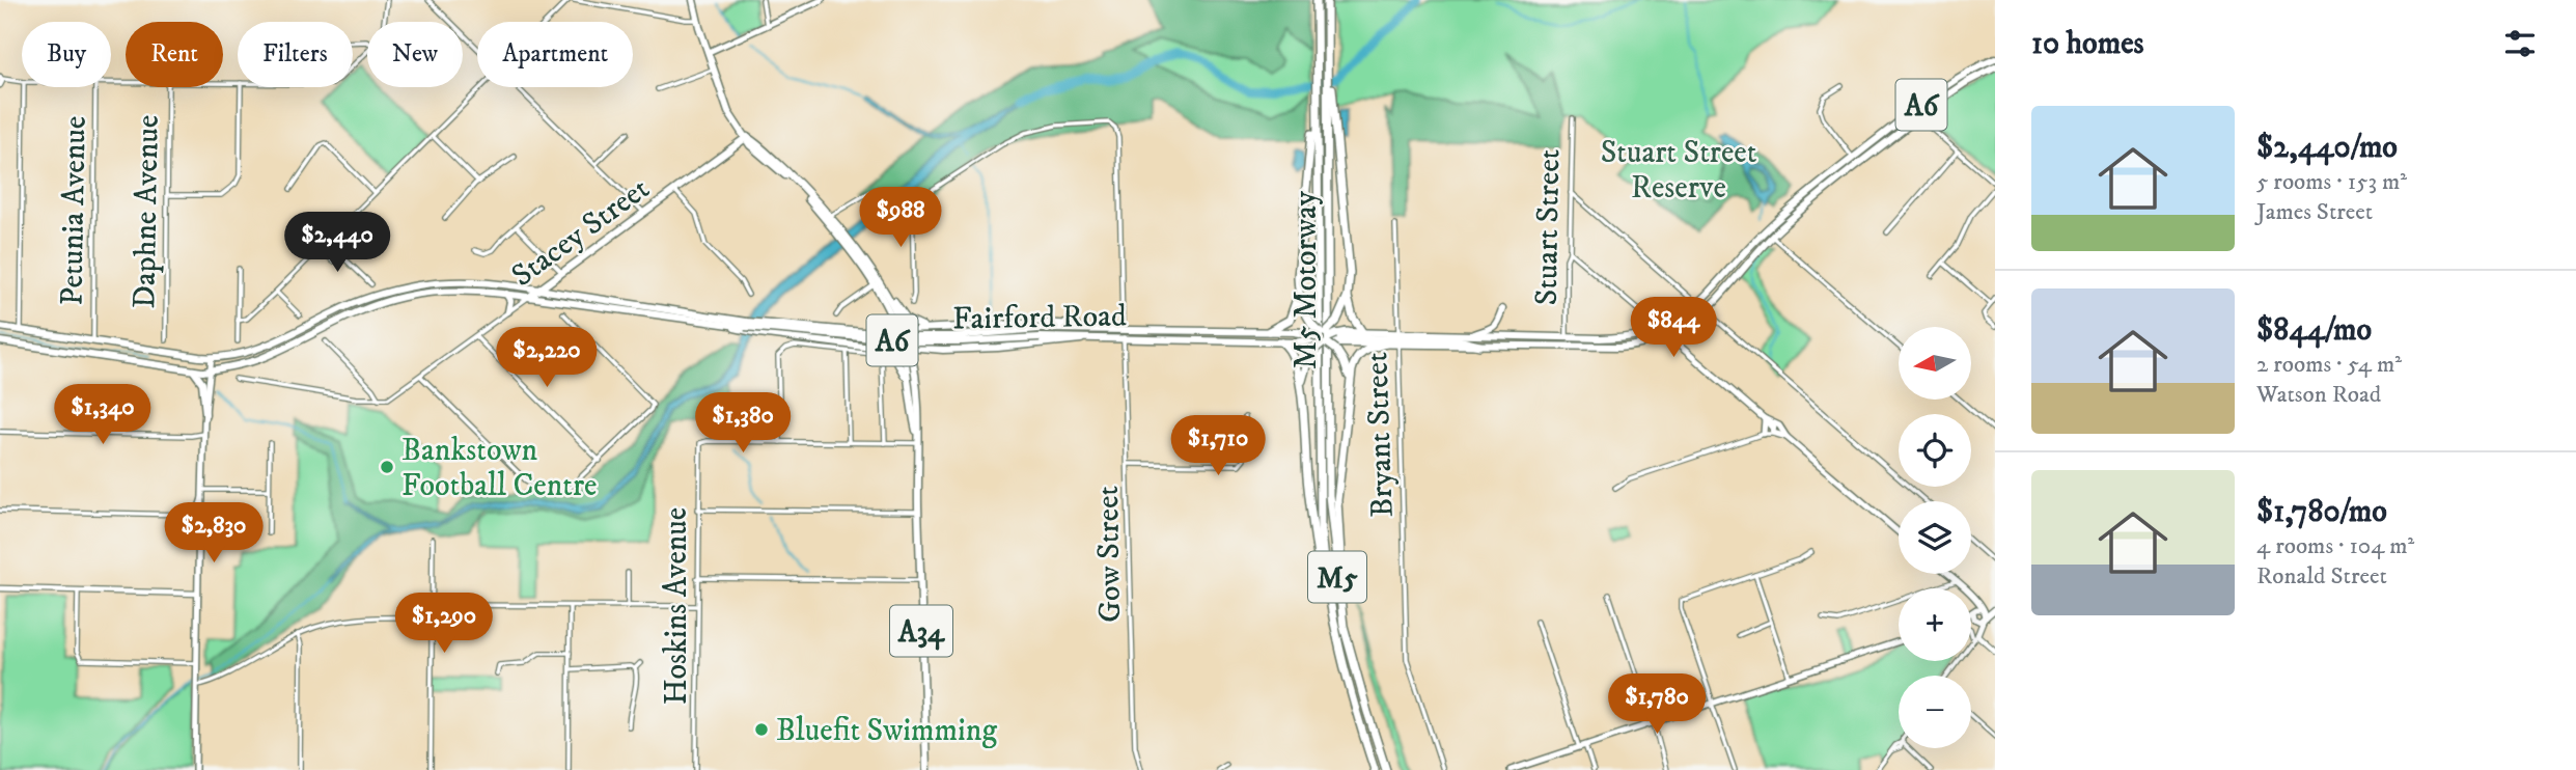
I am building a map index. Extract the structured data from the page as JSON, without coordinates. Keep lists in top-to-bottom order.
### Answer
{
  "streets": {
    "highway": [
      "A6",
      "Stacey Street",
      "M5 Motorway",
      "Fairford Road",
      "M5",
      "A34"
    ],
    "street": [
      "Petunia Avenue",
      "Daphne Avenue",
      "Stuart Street",
      "Bryant Street",
      "Gow Street",
      "Hoskins Avenue"
    ]
  },
  "crossings": [
    ["A6", "Petunia Avenue"],
    ["A6", "Stuart Street"],
    ["A6", "Fairford Road"],
    ["A6", "Bryant Street"],
    ["A6", "M5"],
    ["A6", "A34"],
    ["Stacey Street", "Fairford Road"],
    ["Stacey Street", "A34"],
    ["M5 Motorway", "M5"],
    ["Fairford Road", "Gow Street"],
    ["Fairford Road", "M5"]
  ],
  "parks": ["Stuart Street Reserve"],
  "places": ["Bankstown Football Centre", "Bluefit Swimming"],
  "north": "left",
  "page": {
    "heading": "10 homes",
    "chip": [
      "Buy",
      "Rent",
      "Filters",
      "New",
      "Apartment"
    ],
    "list": [
      {
        "name": "$2,440/mo",
        "note": "5 rooms · 153 m² · James Street"
      },
      {
        "name": "$844/mo",
        "note": "2 rooms · 54 m² · Watson Road"
      },
      {
        "name": "$1,780/mo",
        "note": "4 rooms · 104 m² · Ronald Street"
      }
    ],
    "price": [
      "$988",
      "$2,440",
      "$844",
      "$2,220",
      "$1,340",
      "$1,380",
      "$1,710",
      "$2,830",
      "$1,290",
      "$1,780"
    ],
    "map_buttons": ["+", "−"]
  }
}
